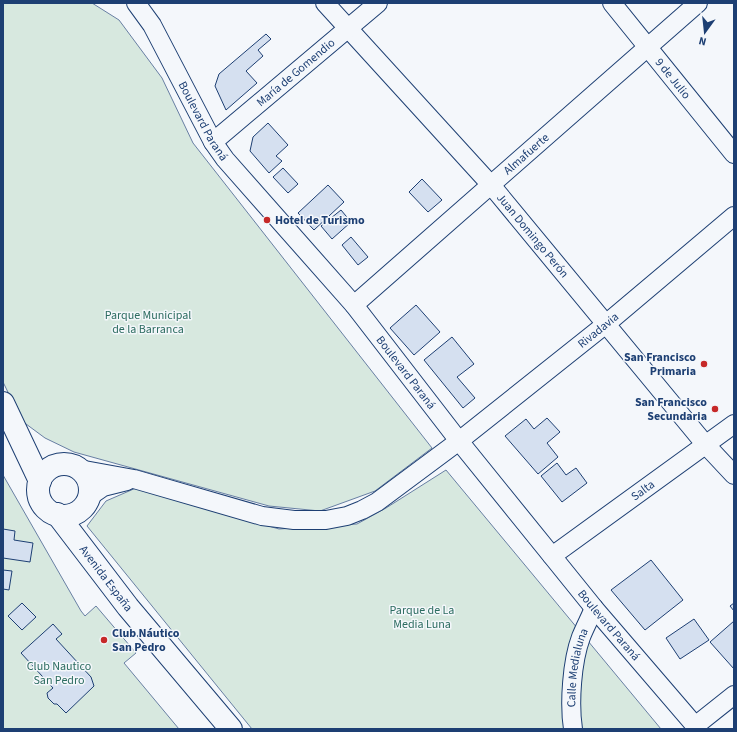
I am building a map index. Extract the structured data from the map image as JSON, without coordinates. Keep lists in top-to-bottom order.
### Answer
{
  "streets": {
    "main road": ["Avenida España"],
    "street": [
      "María de Gomendio",
      "9 de Julio",
      "Boulevard Paraná",
      "Almafuerte",
      "Juan Domingo Perón",
      "Rivadavia",
      "Salta",
      "Calle Medialuna"
    ]
  },
  "crossings": [
    ["María de Gomendio", "Boulevard Paraná"],
    ["María de Gomendio", "Juan Domingo Perón"],
    ["9 de Julio", "Almafuerte"],
    ["Boulevard Paraná", "Almafuerte"],
    ["Boulevard Paraná", "Rivadavia"],
    ["Boulevard Paraná", "Salta"],
    ["Boulevard Paraná", "Calle Medialuna"],
    ["Almafuerte", "Juan Domingo Perón"],
    ["Juan Domingo Perón", "Rivadavia"],
    ["Juan Domingo Perón", "Salta"]
  ],
  "parks": ["Parque Municipal de la Barranca", "Parque de La Media Luna", "Club Nautico San Pedro"],
  "places": [
    "Hotel de Turismo",
    "San Francisco Primaria",
    "San Francisco Secundaria",
    "Club Náutico San Pedro"
  ],
  "north": "bottom"
}
